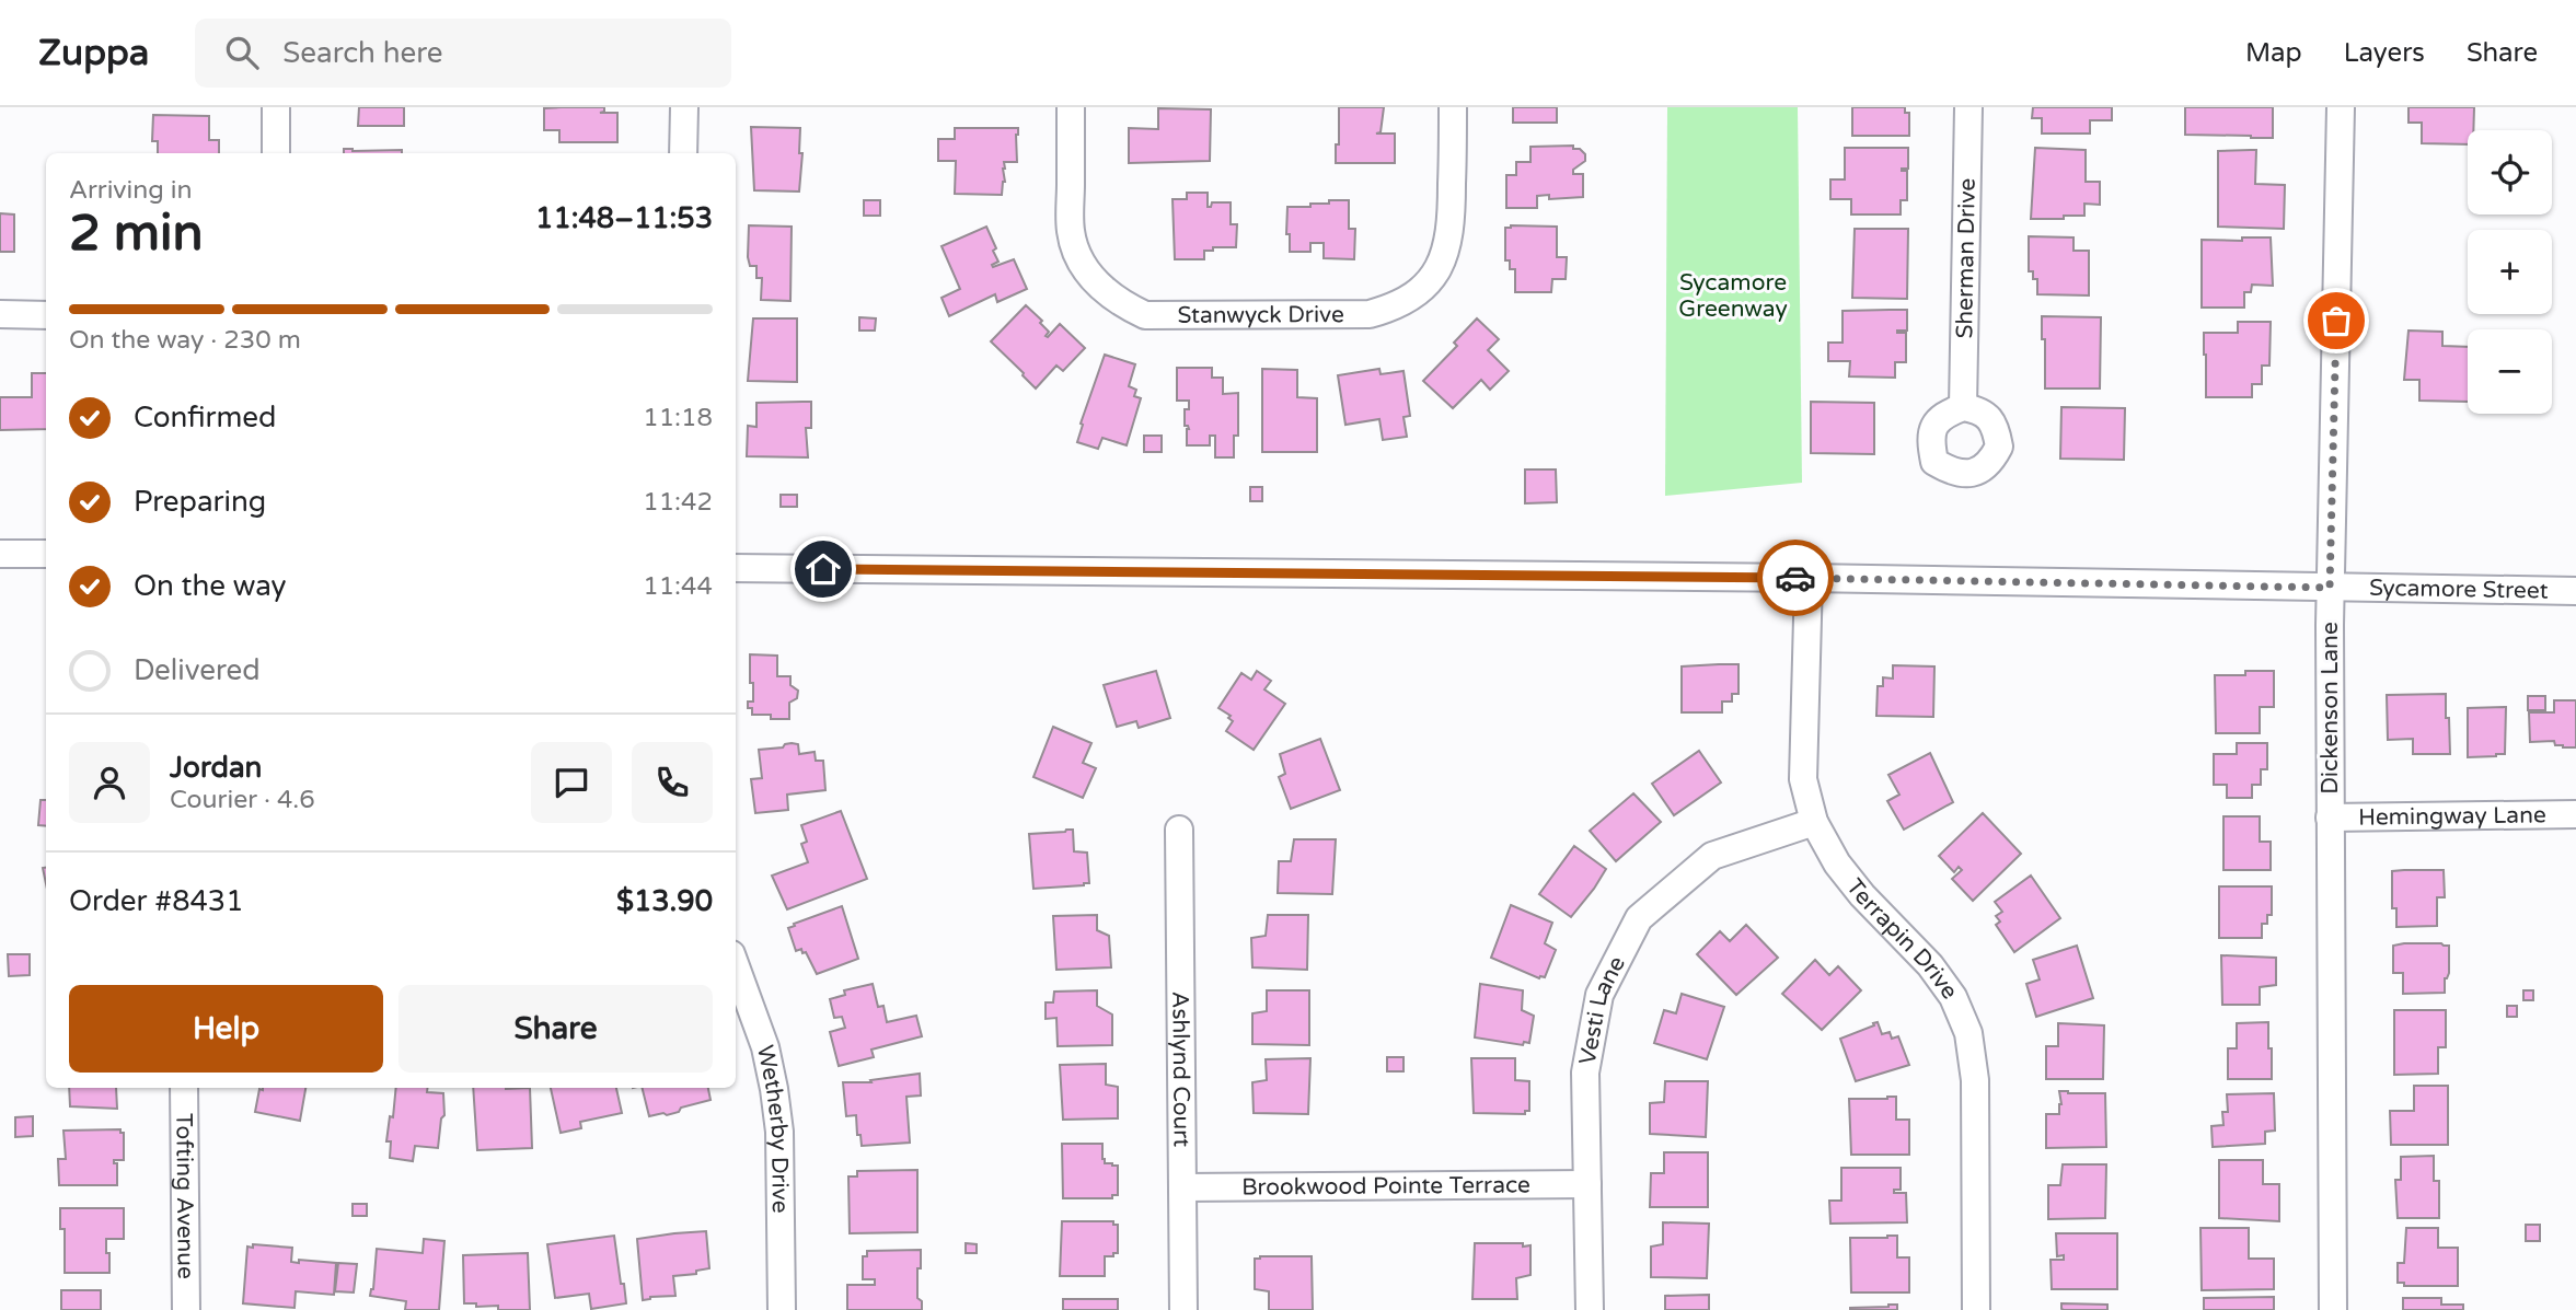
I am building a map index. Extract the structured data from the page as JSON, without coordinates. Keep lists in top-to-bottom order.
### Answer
{
  "streets": {
    "street": [
      "Sherman Drive",
      "Stanwyck Drive",
      "Sycamore Street",
      "Dickenson Lane",
      "Hemingway Lane",
      "Terrapin Drive",
      "Vesti Lane",
      "Ashlynd Court",
      "Wetherby Drive",
      "Brookwood Pointe Terrace",
      "Tofting Avenue"
    ]
  },
  "crossings": [
    ["Sycamore Street", "Dickenson Lane"],
    ["Sycamore Street", "Terrapin Drive"],
    ["Dickenson Lane", "Hemingway Lane"],
    ["Terrapin Drive", "Vesti Lane"],
    ["Vesti Lane", "Brookwood Pointe Terrace"],
    ["Ashlynd Court", "Brookwood Pointe Terrace"]
  ],
  "parks": ["Sycamore Greenway"],
  "page": {
    "header": "Zuppa",
    "search": "Search here",
    "nav": ["Map", "Layers", "Share"],
    "map_buttons": ["+", "−"],
    "heading": ["2 min", "Arriving in", "11:48–11:53"],
    "panel": [
      "Jordan",
      "Courier · 4.6",
      "Order #8431",
      "$13.90"
    ],
    "bar": "On the way · 230 m",
    "list": [
      ["Confirmed", "11:18"],
      ["Preparing", "11:42"],
      ["On the way", "11:44"],
      "Delivered"
    ],
    "buttons": ["Help", "Share"]
  }
}
